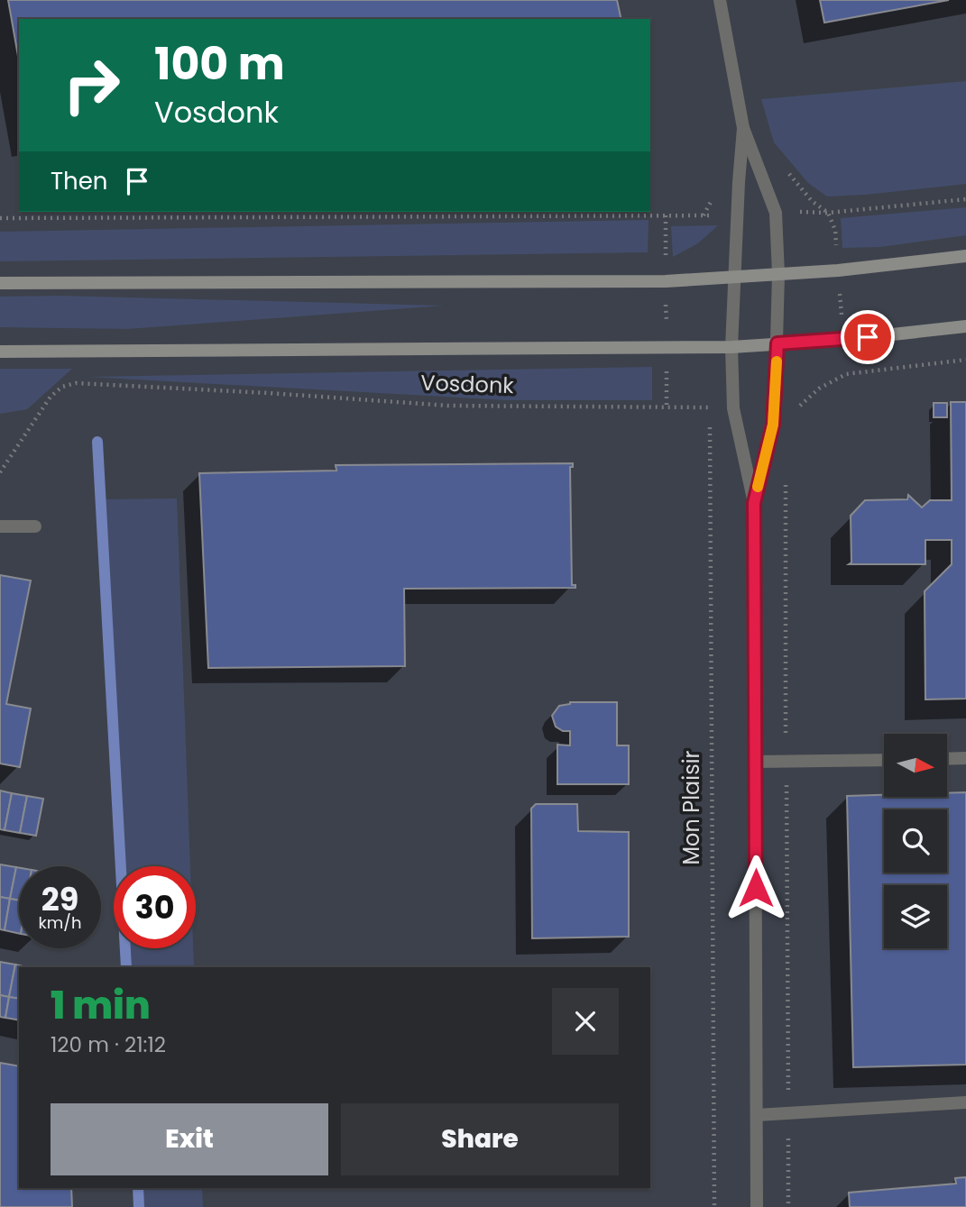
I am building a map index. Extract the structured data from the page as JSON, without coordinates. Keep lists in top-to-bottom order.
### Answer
{
  "streets": {
    "main road": ["Vosdonk"],
    "path": ["Mon Plaisir"]
  },
  "crossings": [
    ["Vosdonk", "Mon Plaisir"]
  ],
  "north": "right",
  "page": {
    "turn": ["100 m", "Vosdonk"],
    "then": "Then",
    "speed": "29 km/h",
    "limit": "30",
    "heading": ["1 min", "120 m · 21:12"],
    "buttons": ["Exit", "Share"]
  }
}
